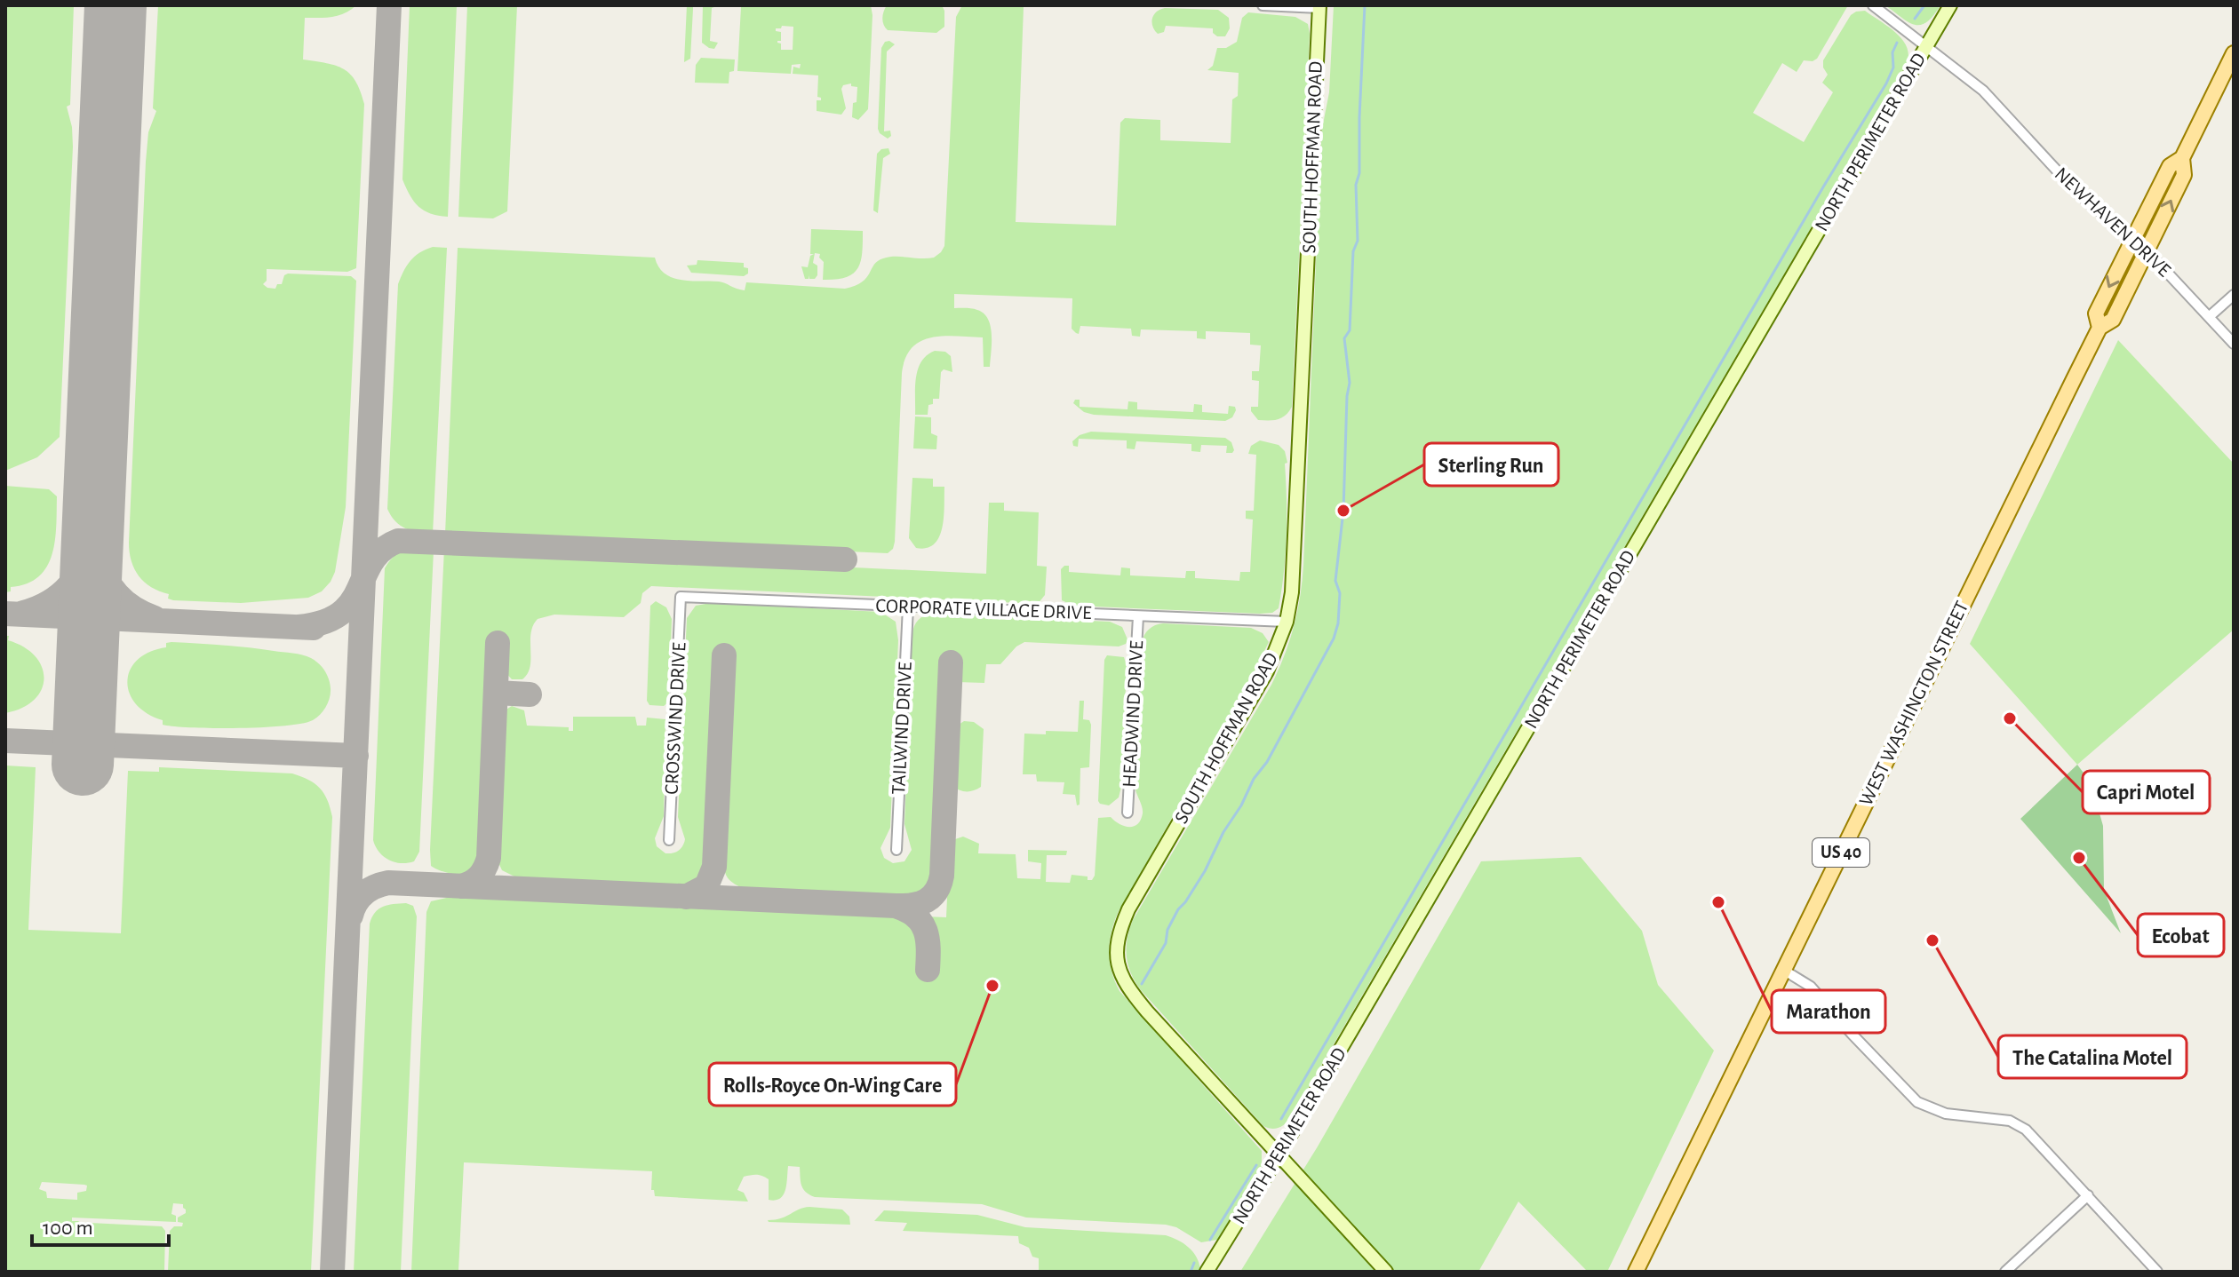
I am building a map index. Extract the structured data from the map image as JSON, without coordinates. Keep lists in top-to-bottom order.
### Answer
{
  "streets": {
    "main road": ["WEST WASHINGTON STREET", "US 40"],
    "street": [
      "NORTH PERIMETER ROAD",
      "SOUTH HOFFMAN ROAD",
      "NEWHAVEN DRIVE",
      "CORPORATE VILLAGE DRIVE",
      "HEADWIND DRIVE",
      "CROSSWIND DRIVE",
      "TAILWIND DRIVE"
    ]
  },
  "crossings": [
    ["NORTH PERIMETER ROAD", "SOUTH HOFFMAN ROAD"],
    ["NORTH PERIMETER ROAD", "NEWHAVEN DRIVE"],
    ["SOUTH HOFFMAN ROAD", "CORPORATE VILLAGE DRIVE"],
    ["NEWHAVEN DRIVE", "WEST WASHINGTON STREET"],
    ["CORPORATE VILLAGE DRIVE", "HEADWIND DRIVE"],
    ["CORPORATE VILLAGE DRIVE", "CROSSWIND DRIVE"],
    ["CORPORATE VILLAGE DRIVE", "TAILWIND DRIVE"]
  ],
  "places": [
    "Sterling Run",
    "Capri Motel",
    "Ecobat",
    "Marathon",
    "The Catalina Motel",
    "Rolls-Royce On-Wing Care"
  ],
  "scale_bar": "100 m"
}
